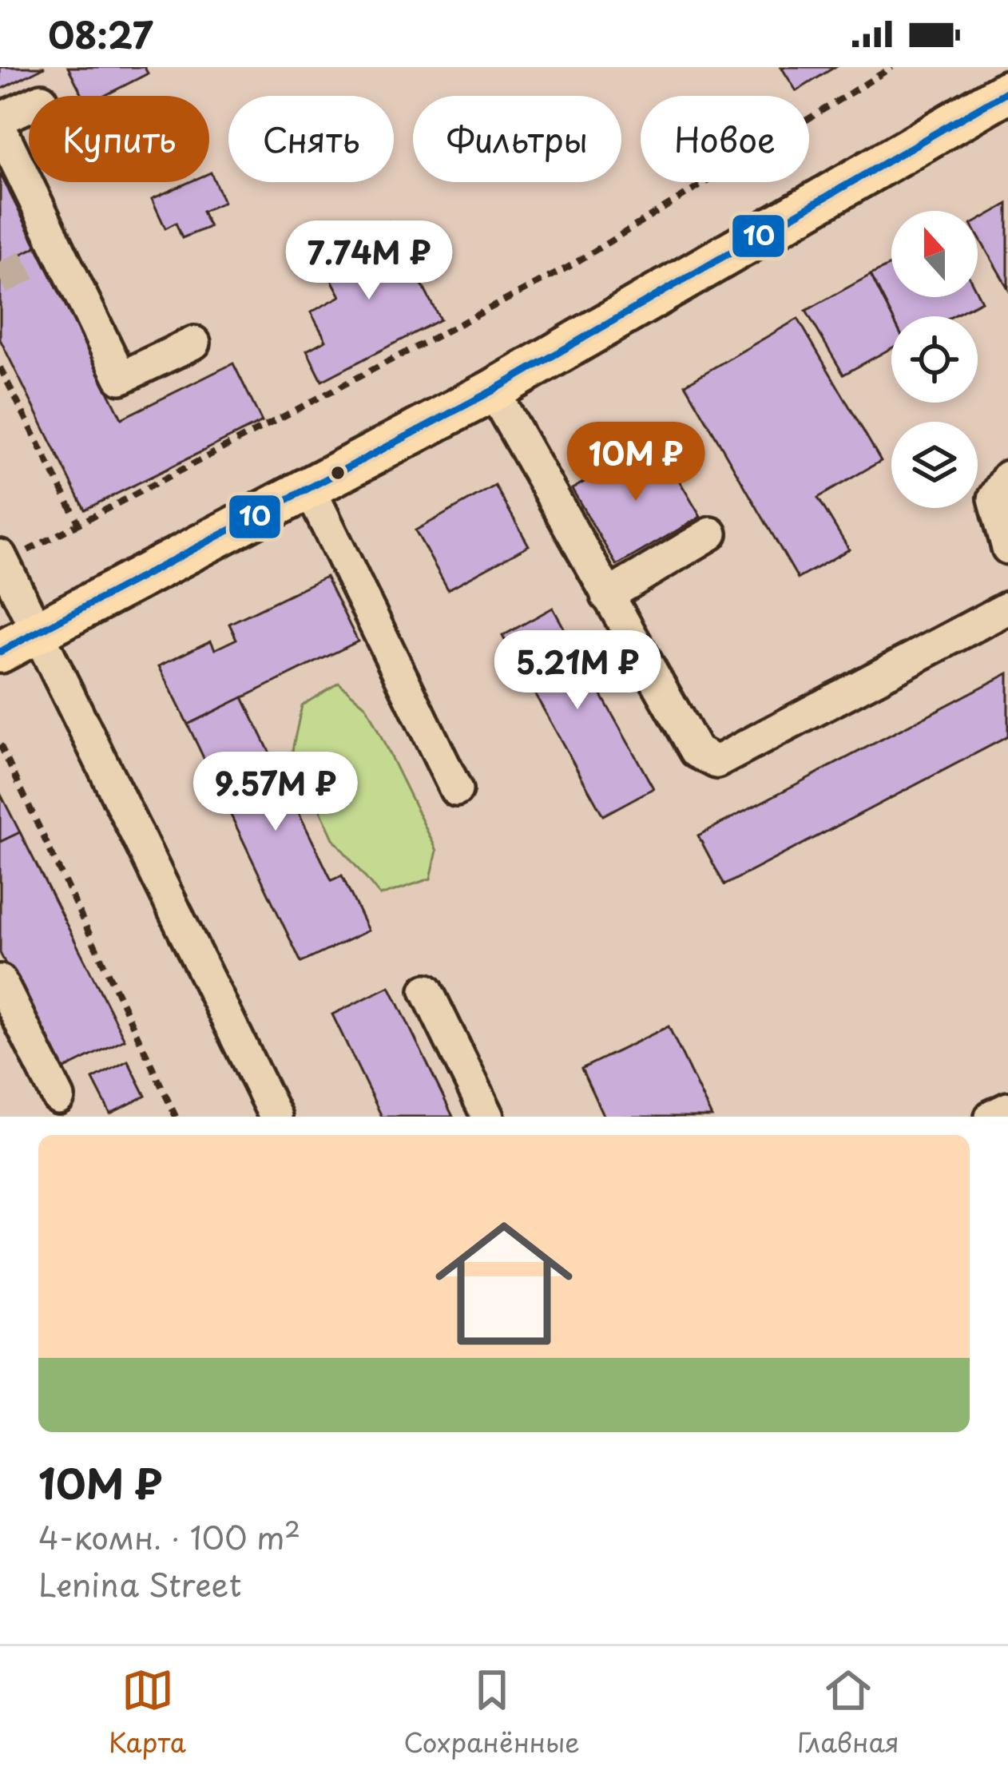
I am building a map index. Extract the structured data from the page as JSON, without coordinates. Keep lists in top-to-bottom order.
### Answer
{
  "lines": ["transit line 10"],
  "north": "top",
  "page": {
    "status": "08:27",
    "chip": [
      "Купить",
      "Снять",
      "Фильтры",
      "Новое"
    ],
    "price": [
      "7.74M ₽",
      "10M ₽",
      "5.21M ₽",
      "9.57M ₽"
    ],
    "list": [
      {
        "name": "10M ₽",
        "note": "4-комн. · 100 m² · Lenina Street"
      }
    ],
    "tabs": ["Карта", "Сохранённые", "Главная"]
  }
}
